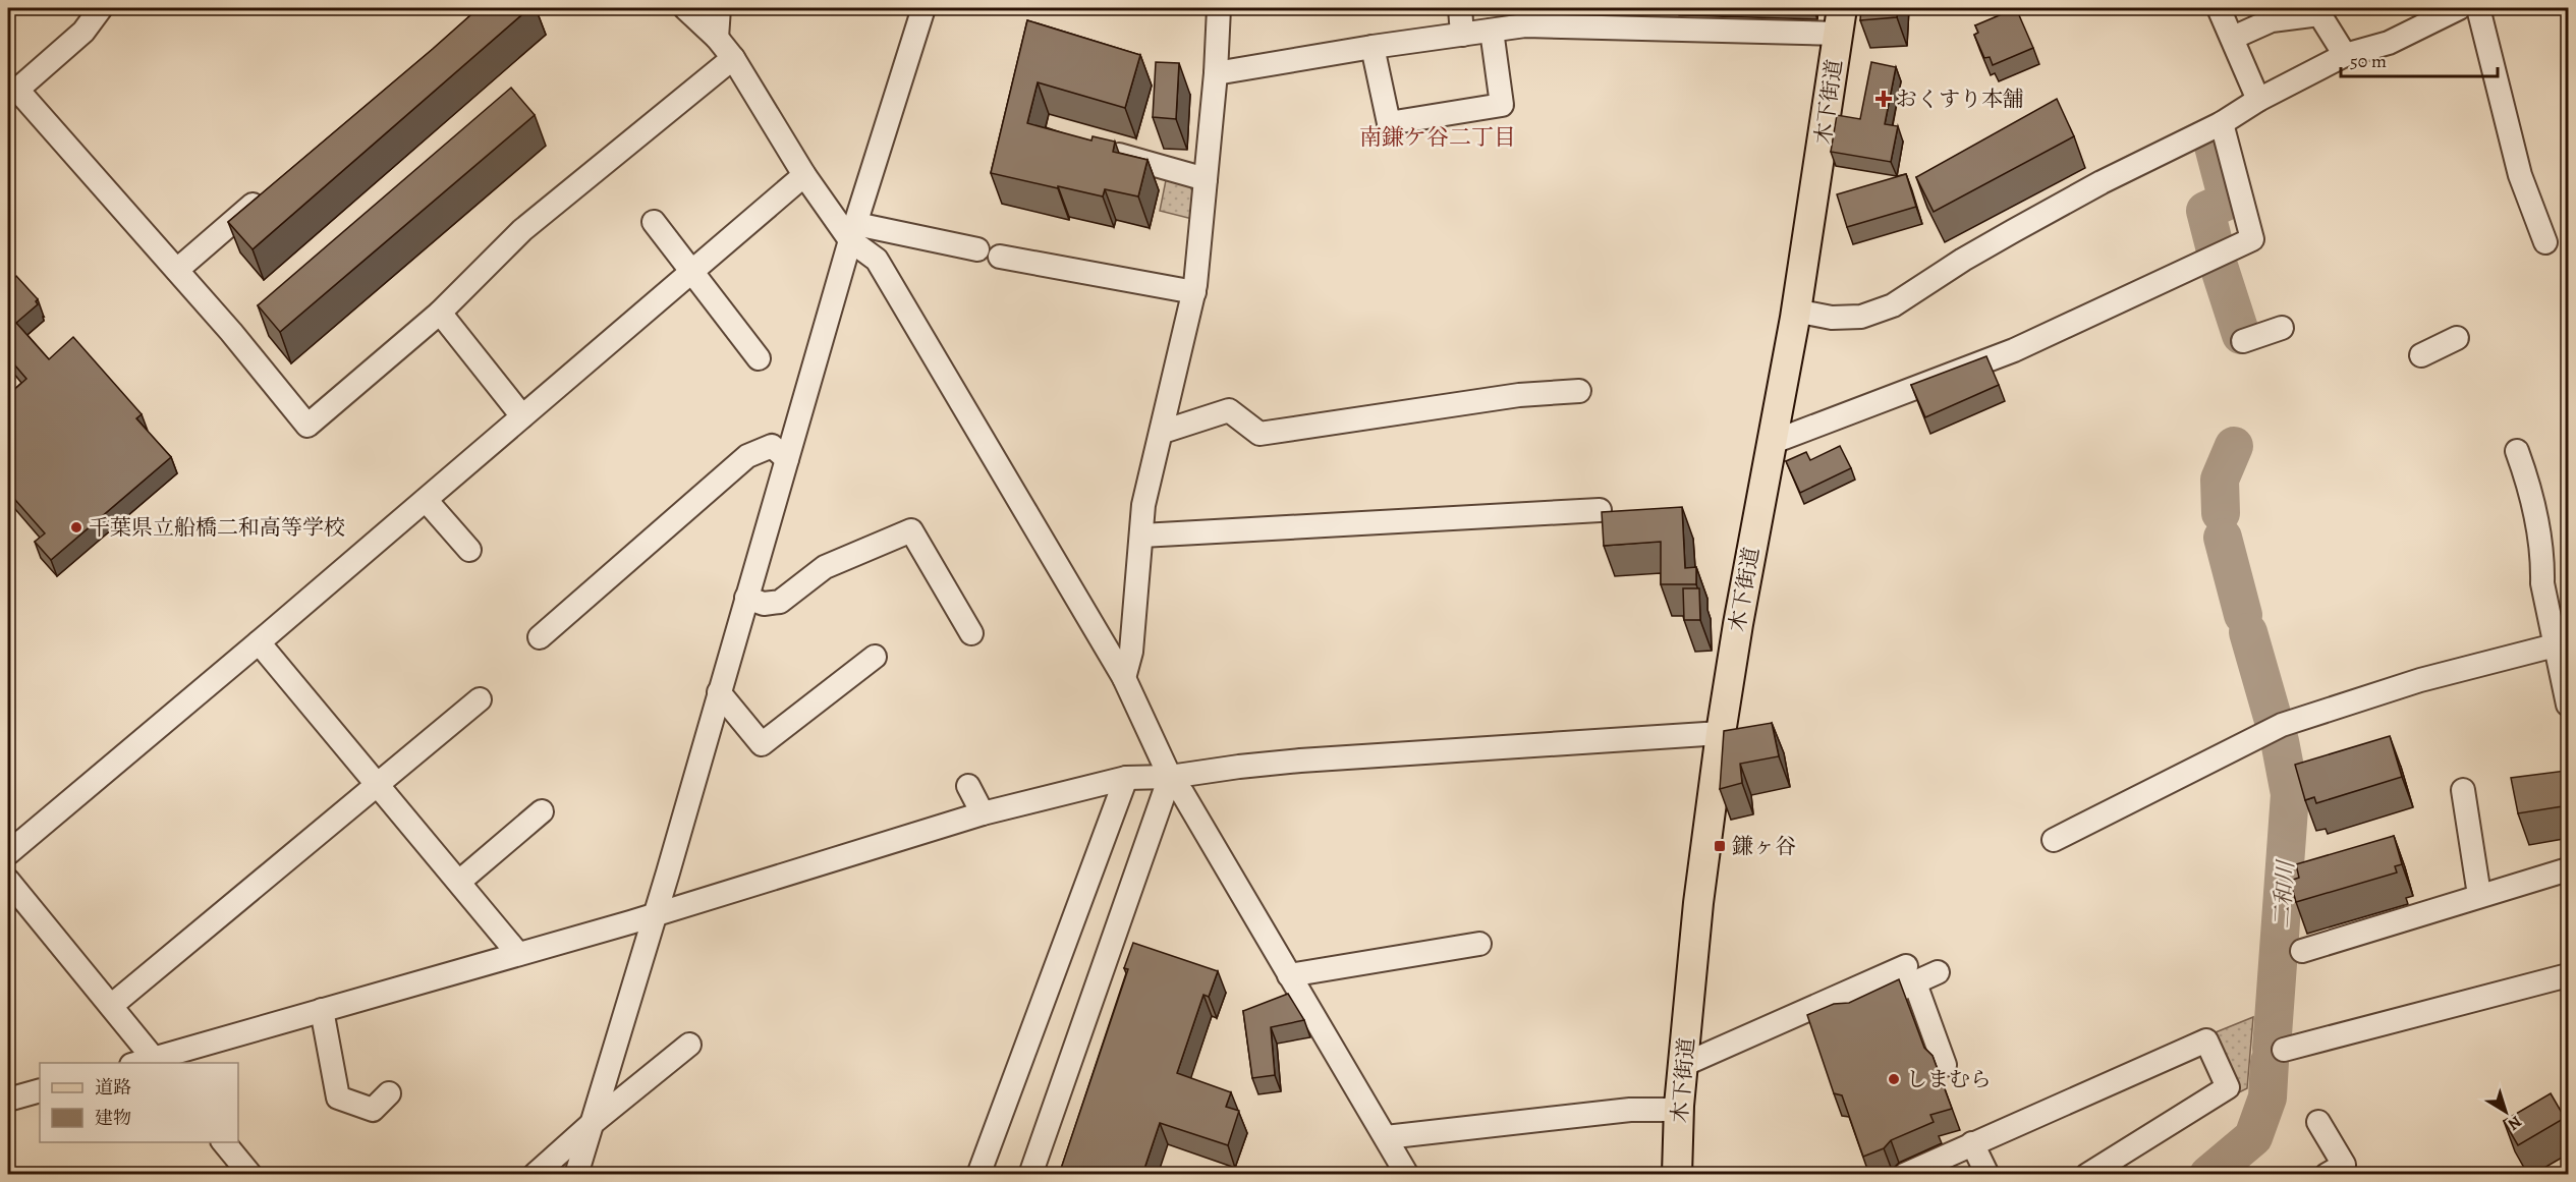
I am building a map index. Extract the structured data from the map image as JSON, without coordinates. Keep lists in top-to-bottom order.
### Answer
{
  "streets": {
    "main road": ["木下街道"]
  },
  "districts": ["南鎌ケ谷二丁目"],
  "water": ["二和川"],
  "places": {
    "health": ["おくすり本舗"],
    "other": ["千葉県立船橋二和高等学校", "しまむら"],
    "transit": ["鎌ヶ谷"]
  },
  "legend": ["道路", "建物"],
  "scale_bar": "50 m",
  "north": "bottom right"
}
